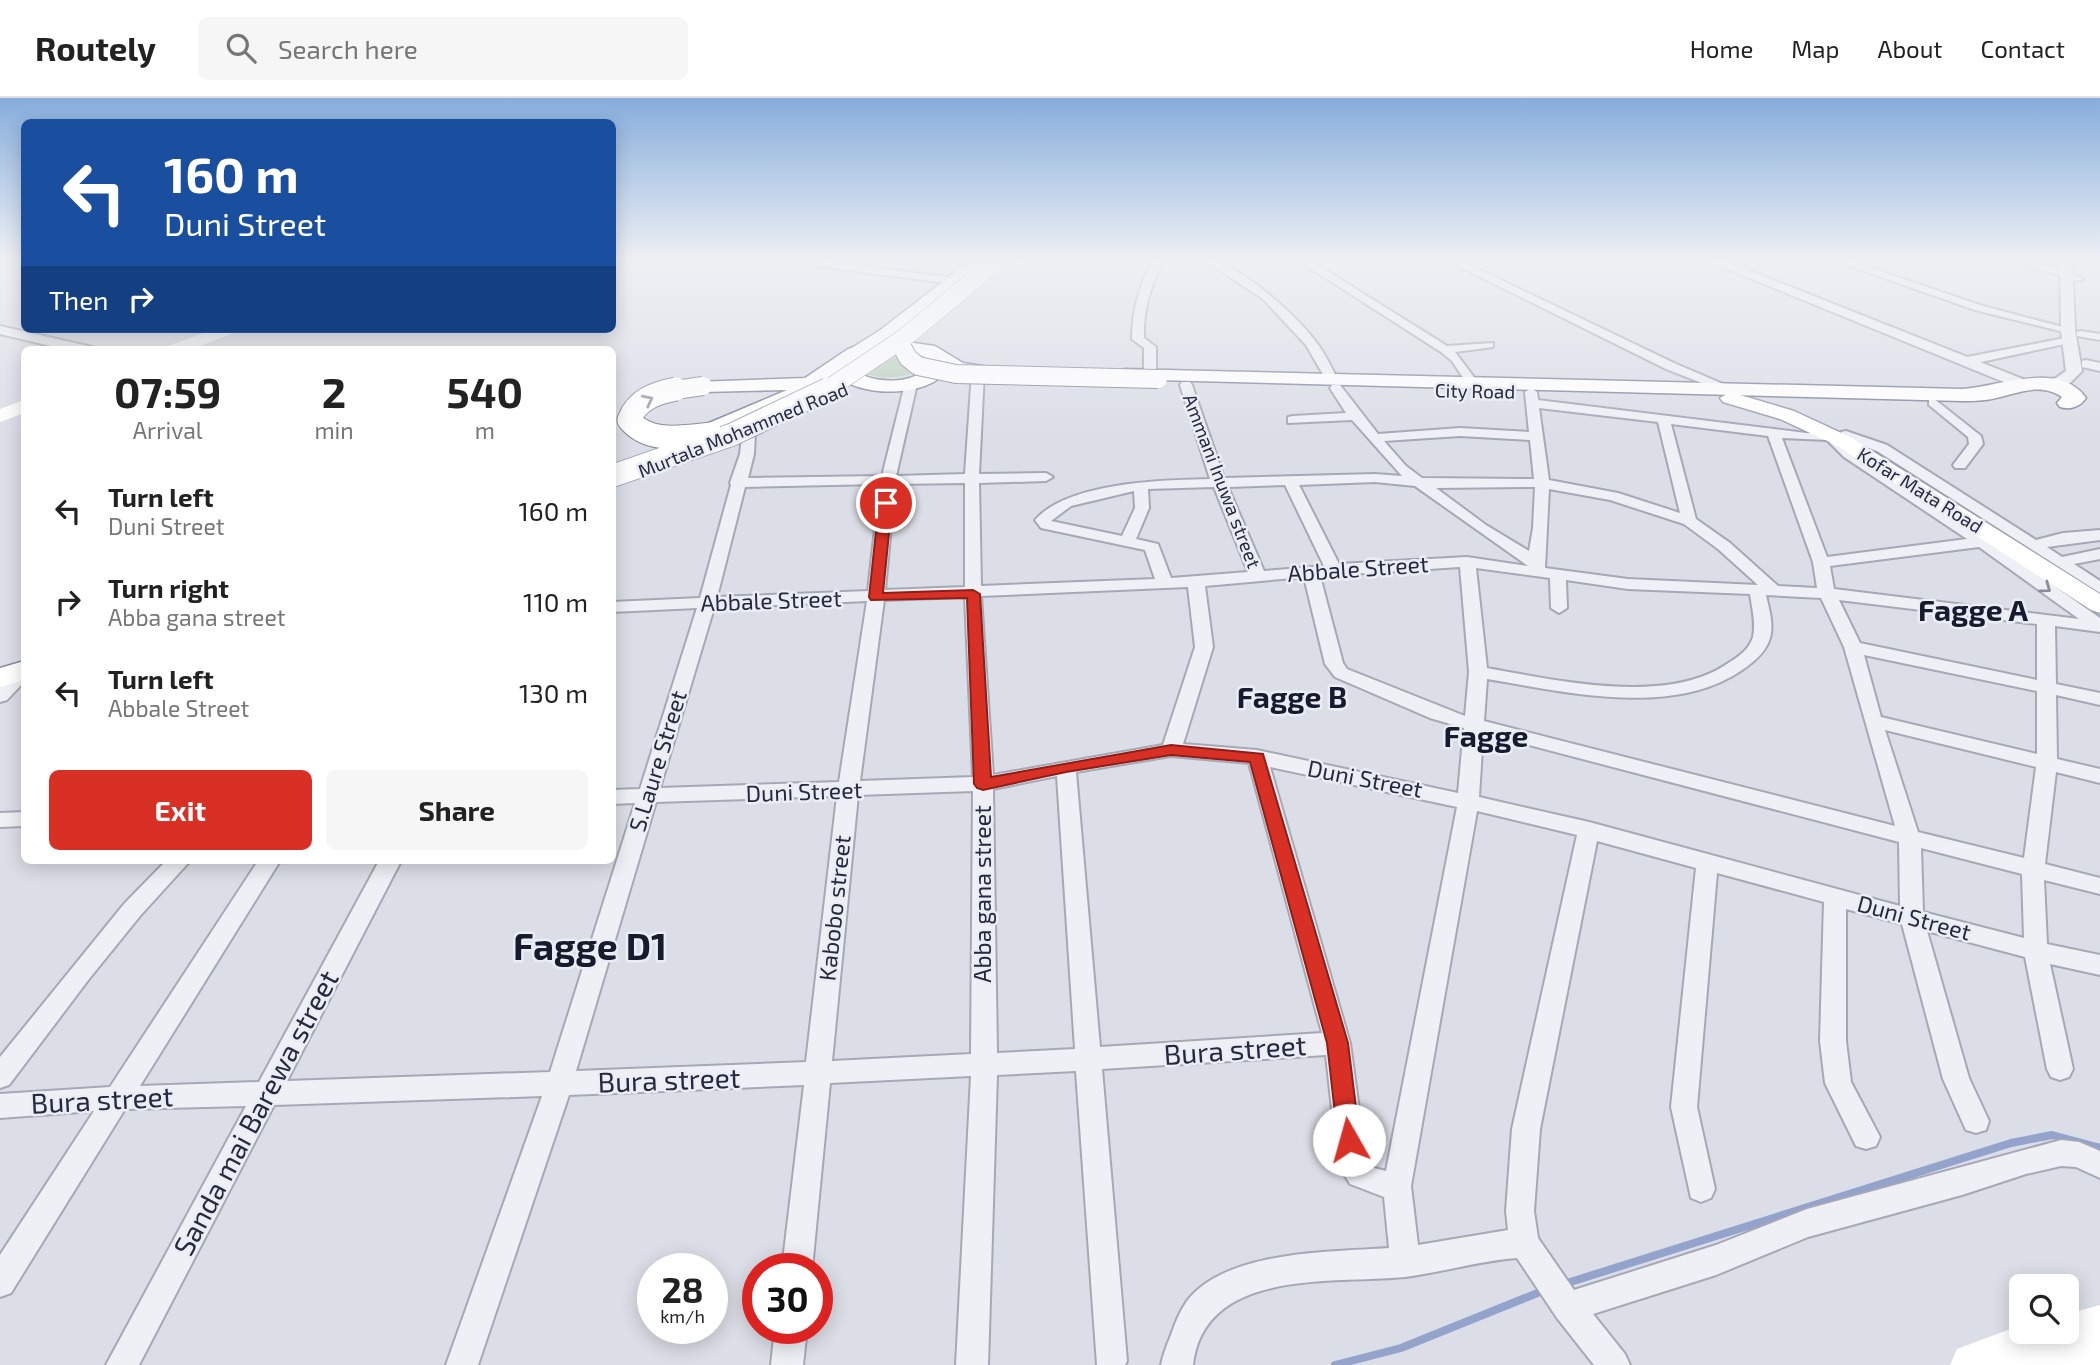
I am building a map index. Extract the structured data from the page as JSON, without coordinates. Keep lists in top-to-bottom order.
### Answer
{
  "streets": {
    "highway": ["City Road", "Murtala Mohammed Road"],
    "main road": ["Kofar Mata Road"],
    "street": [
      "Ammani Inuwa street",
      "Abbale Street",
      "S.Laure Street",
      "Duni Street",
      "Abba gana street",
      "Kabobo street",
      "Bura street",
      "Sanda mai Barewa street"
    ]
  },
  "crossings": [
    ["City Road", "Murtala Mohammed Road"],
    ["City Road", "Ammani Inuwa street"],
    ["City Road", "Kofar Mata Road"],
    ["City Road", "Abba gana street"],
    ["City Road", "Kabobo street"],
    ["Murtala Mohammed Road", "S.Laure Street"],
    ["Murtala Mohammed Road", "Kabobo street"],
    ["Ammani Inuwa street", "Abbale Street"],
    ["Abbale Street", "S.Laure Street"],
    ["Abbale Street", "Abba gana street"],
    ["Abbale Street", "Kabobo street"],
    ["S.Laure Street", "Duni Street"],
    ["S.Laure Street", "Bura street"],
    ["Duni Street", "Abba gana street"],
    ["Duni Street", "Kabobo street"],
    ["Abba gana street", "Bura street"],
    ["Kabobo street", "Bura street"],
    ["Bura street", "Sanda mai Barewa street"]
  ],
  "districts": [
    "Fagge A",
    "Fagge B",
    "Fagge",
    "Fagge D1"
  ],
  "page": {
    "header": "Routely",
    "search": "Search here",
    "nav": [
      "Home",
      "Map",
      "About",
      "Contact"
    ],
    "turn": ["160 m", "Duni Street"],
    "then": "Then",
    "eta": [
      "07:59",
      "Arrival",
      "2",
      "min",
      "540",
      "m"
    ],
    "list": [
      {
        "name": "Turn left",
        "note": "Duni Street",
        "value": "160 m"
      },
      {
        "name": "Turn right",
        "note": "Abba gana street",
        "value": "110 m"
      },
      {
        "name": "Turn left",
        "note": "Abbale Street",
        "value": "130 m"
      }
    ],
    "buttons": ["Exit", "Share"],
    "speed": "28 km/h",
    "limit": "30"
  }
}
